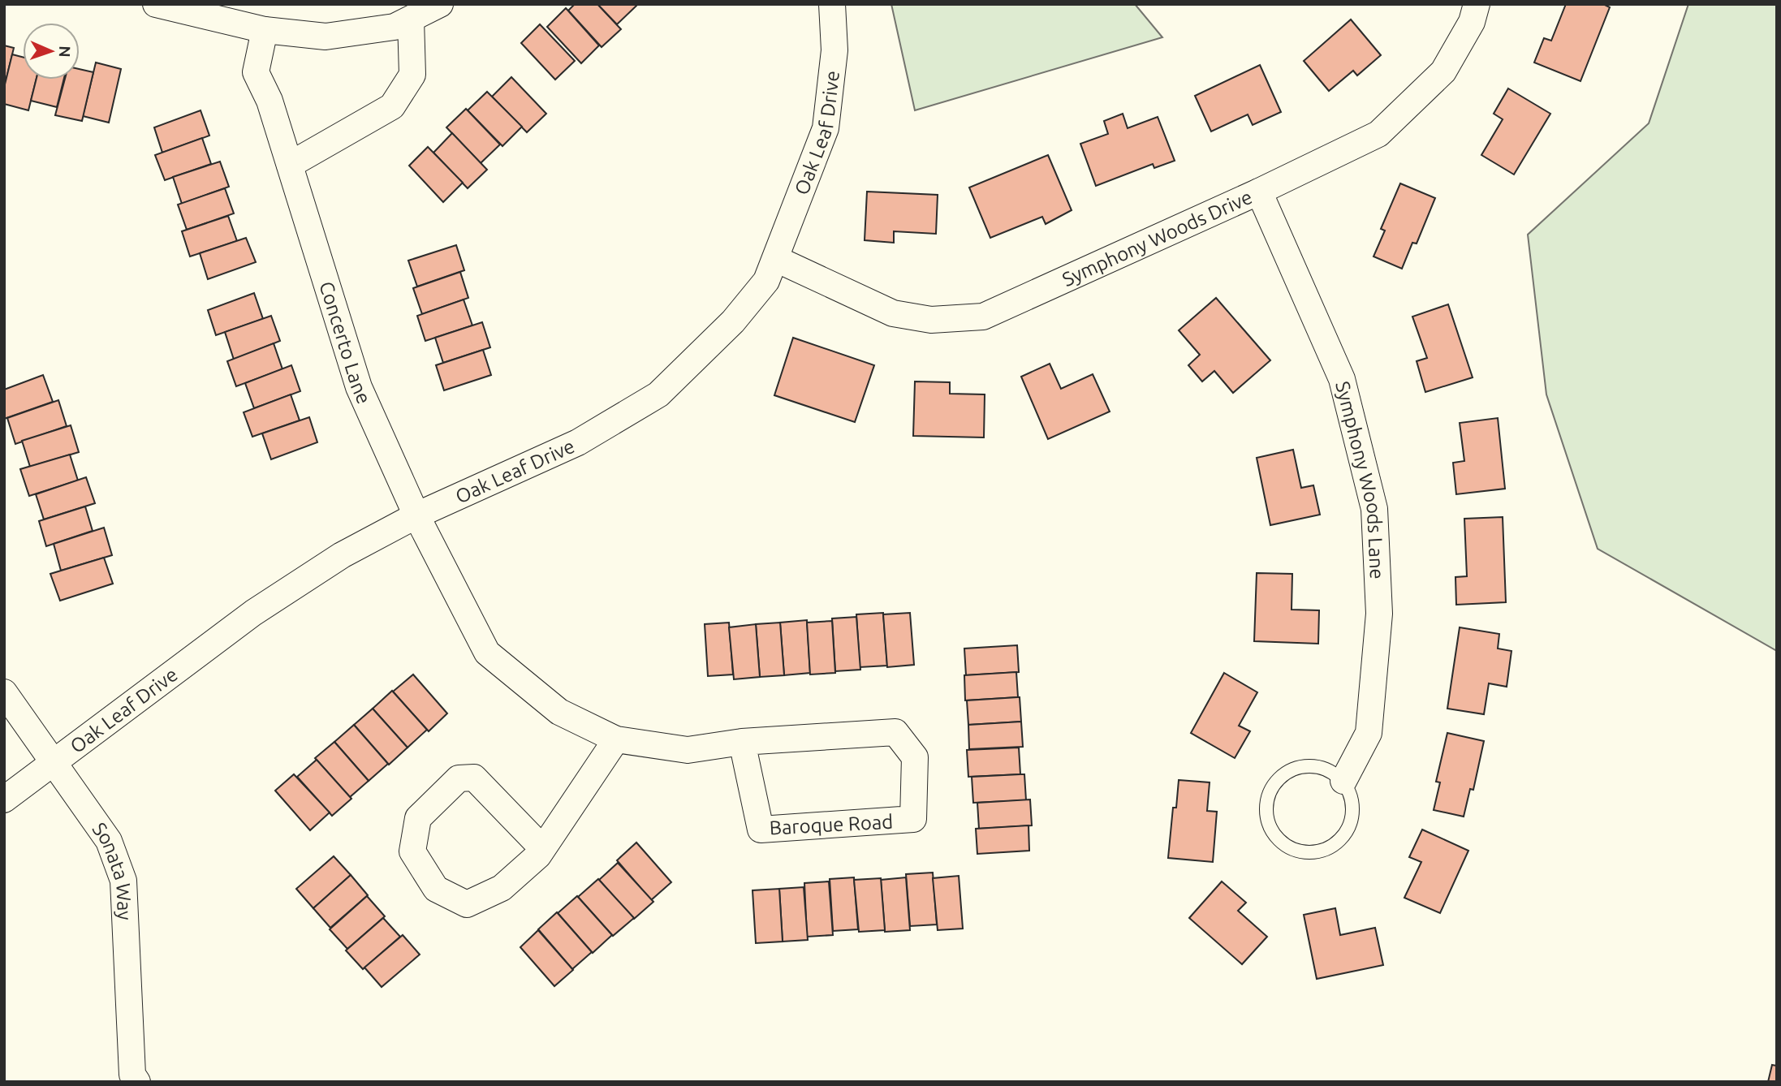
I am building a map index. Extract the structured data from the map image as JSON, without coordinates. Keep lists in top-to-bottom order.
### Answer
{
  "streets": {
    "street": [
      "Oak Leaf Drive",
      "Symphony Woods Drive",
      "Concerto Lane",
      "Symphony Woods Lane",
      "Baroque Road",
      "Sonata Way"
    ]
  },
  "crossings": [
    ["Oak Leaf Drive", "Symphony Woods Drive"],
    ["Oak Leaf Drive", "Concerto Lane"],
    ["Oak Leaf Drive", "Baroque Road"],
    ["Oak Leaf Drive", "Sonata Way"],
    ["Symphony Woods Drive", "Symphony Woods Lane"],
    ["Concerto Lane", "Baroque Road"]
  ],
  "north": "right"
}
